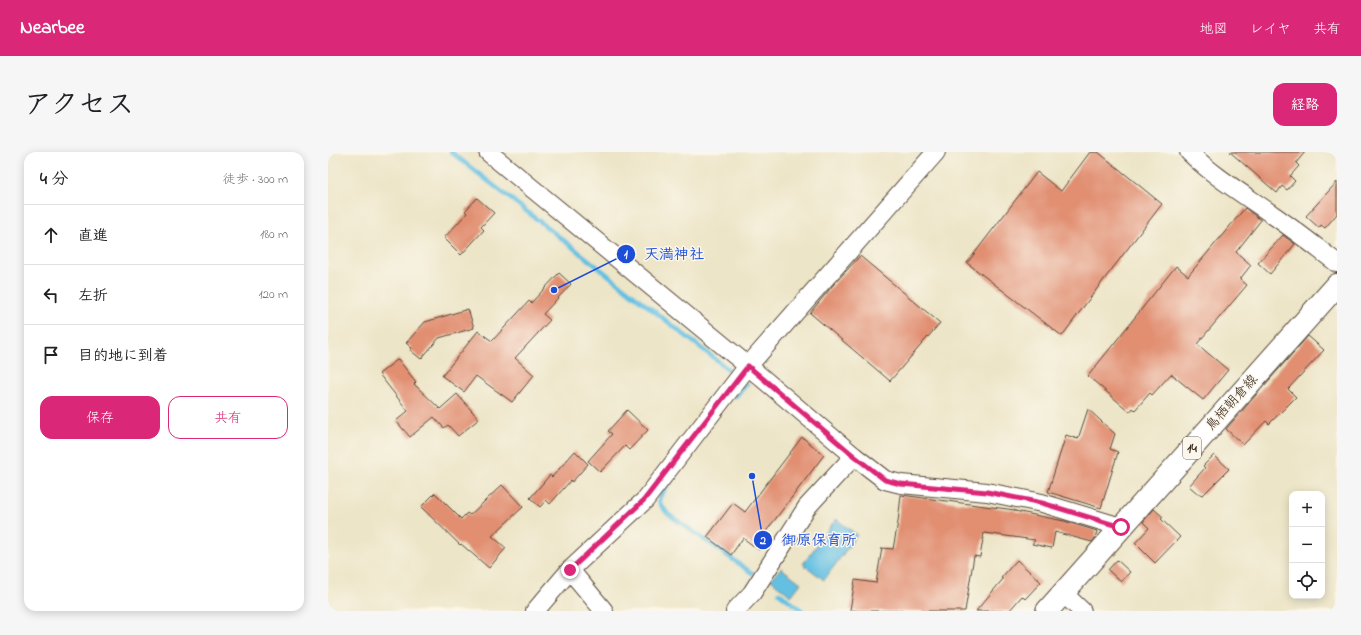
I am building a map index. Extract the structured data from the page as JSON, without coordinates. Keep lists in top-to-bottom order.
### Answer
{
  "streets": {
    "main road": ["鳥栖朝倉線", "14"]
  },
  "places": ["天満神社", "御原保育所"],
  "page": {
    "header": "Nearbee",
    "nav": ["地図", "レイヤ", "共有"],
    "title": "アクセス",
    "buttons": [
      "経路",
      ["保存", "共有"]
    ],
    "heading": ["4 分", "徒歩 · 300 m"],
    "list": [
      ["直進", "180 m"],
      ["左折", "120 m"],
      "目的地に到着"
    ],
    "map_buttons": ["+", "−"]
  }
}
